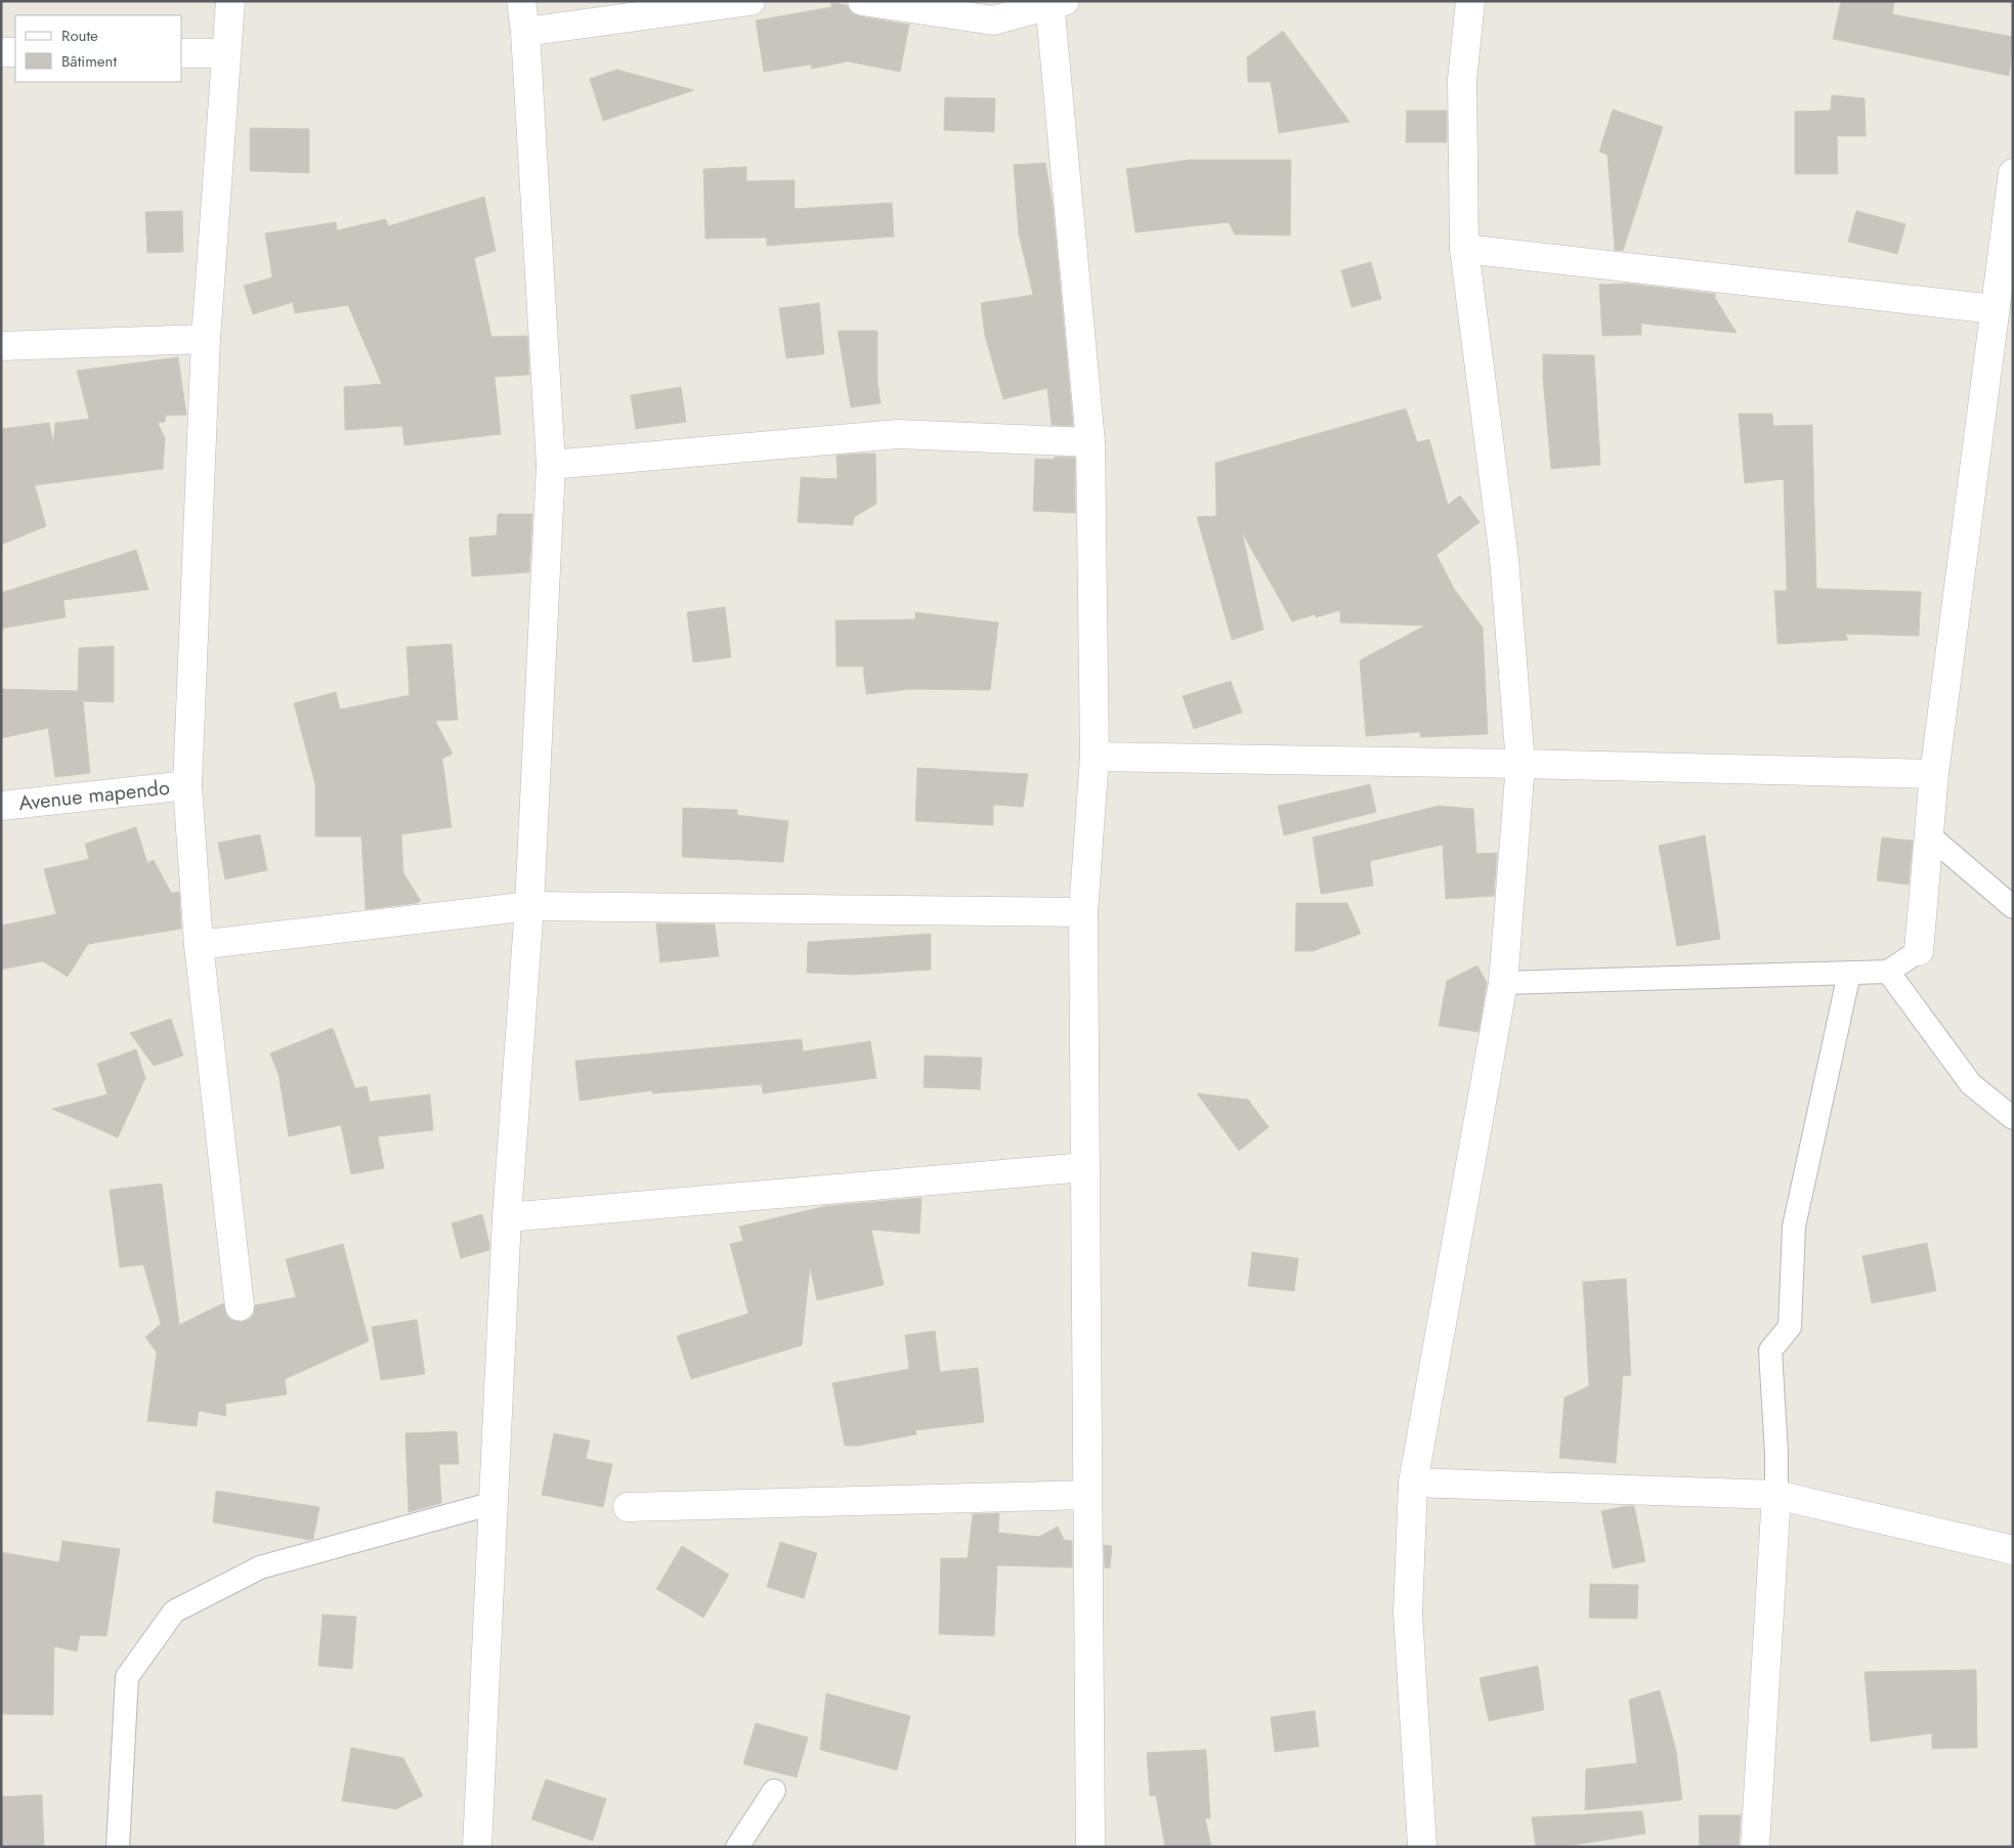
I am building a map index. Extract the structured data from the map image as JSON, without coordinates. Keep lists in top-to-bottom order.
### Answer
{
  "streets": {
    "street": ["Avenue mapendo"]
  },
  "legend": ["Route", "Bâtiment"]
}
